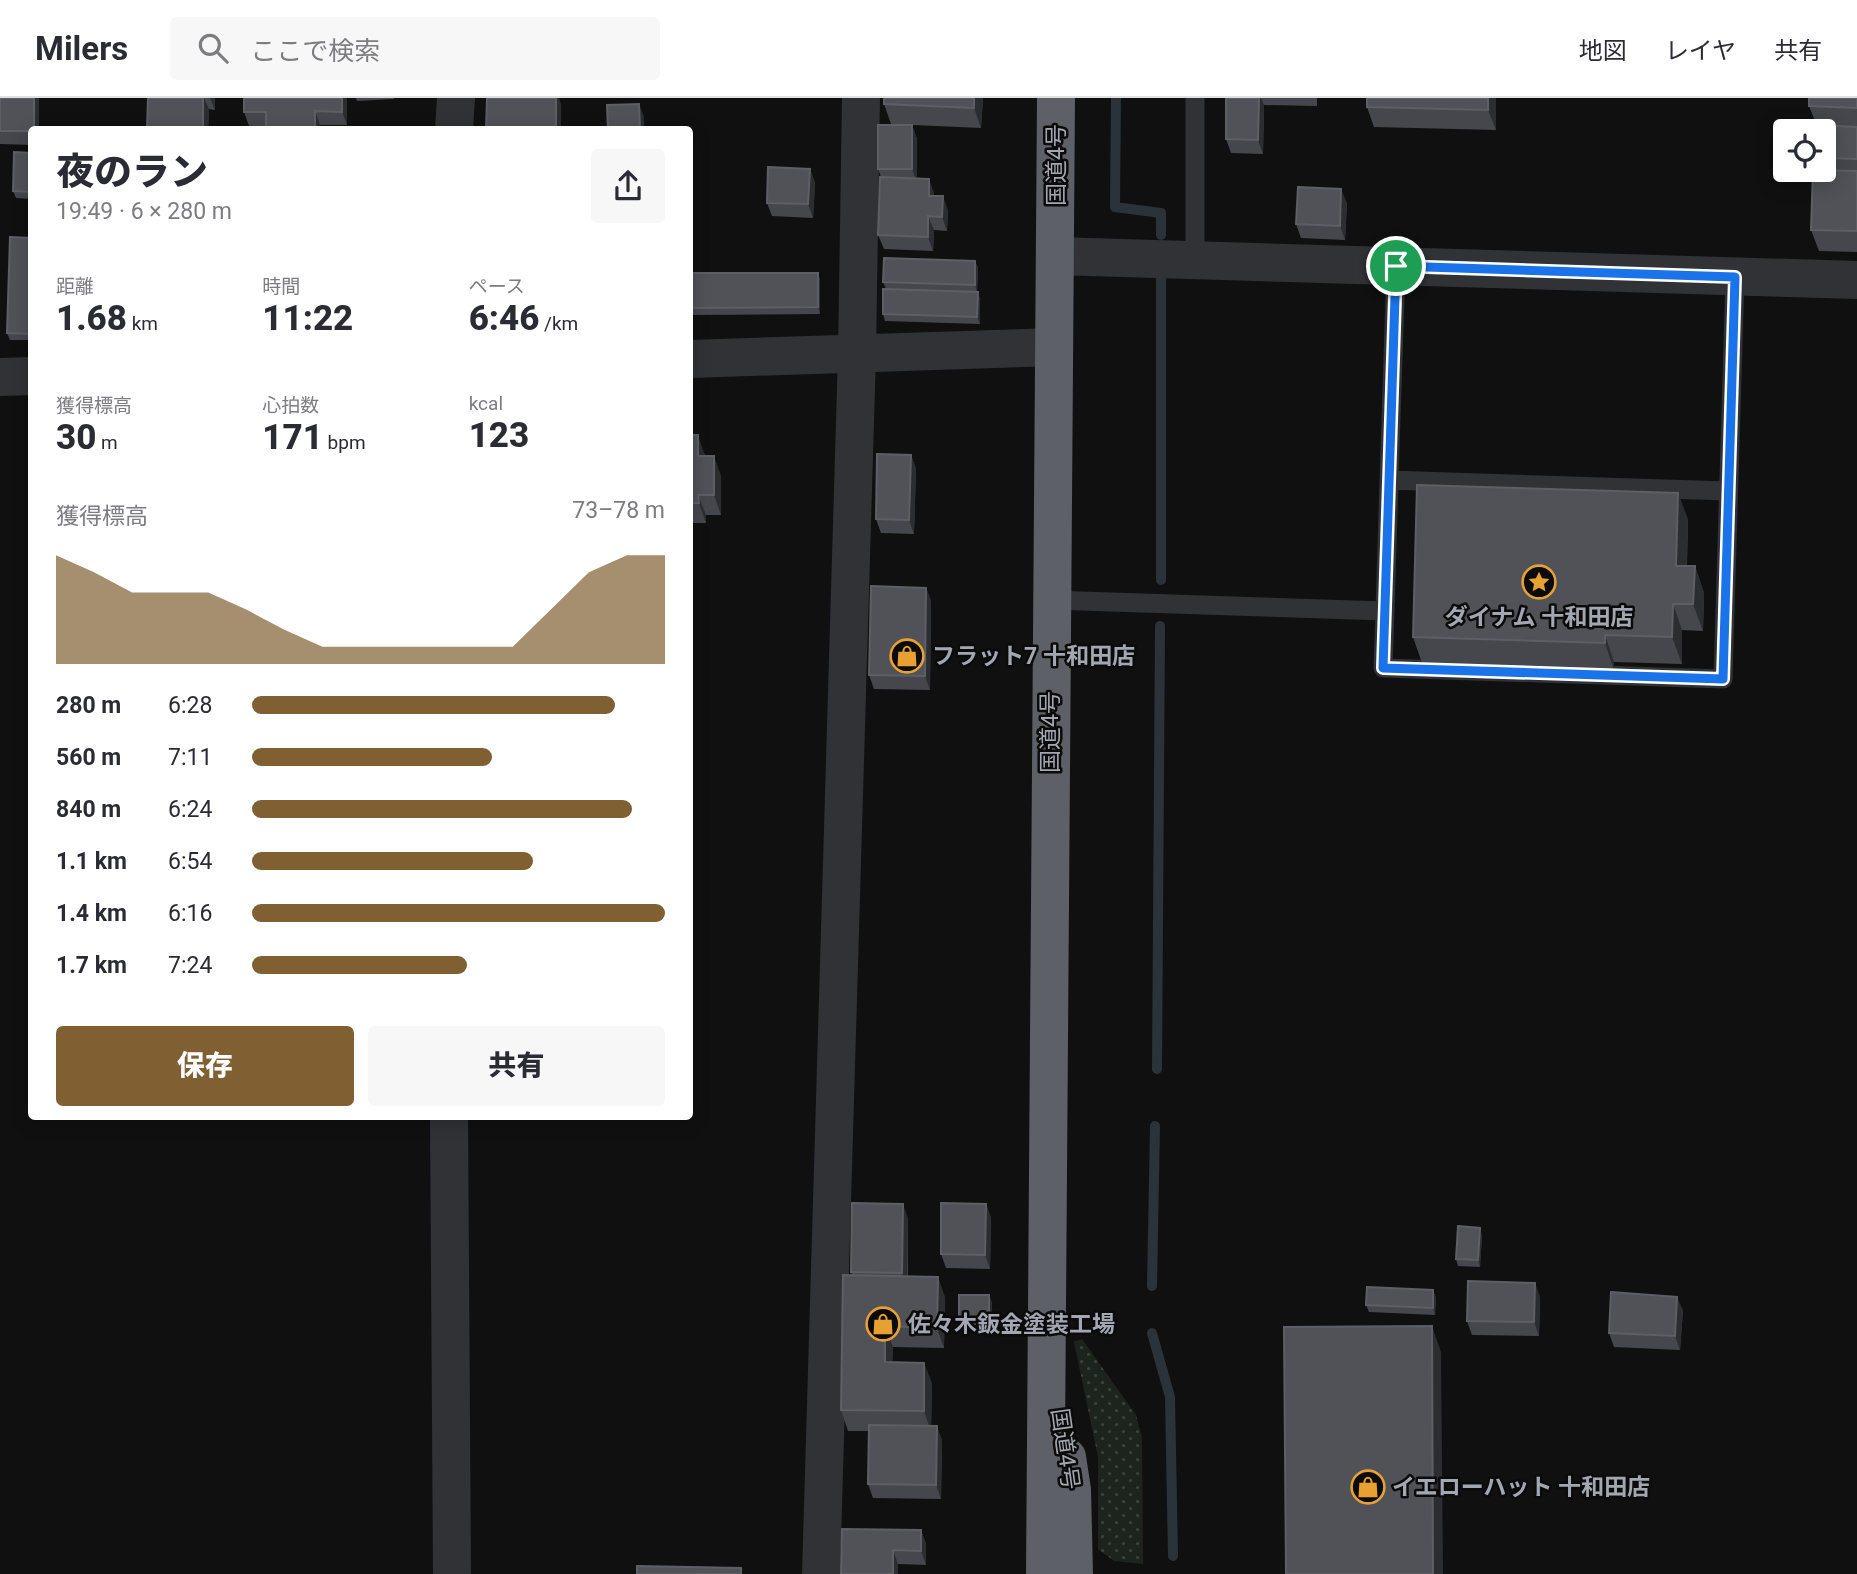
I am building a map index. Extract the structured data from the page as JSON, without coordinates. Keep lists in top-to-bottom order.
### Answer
{
  "streets": {
    "highway": ["国道4号"]
  },
  "places": {
    "place": ["ダイナム 十和田店"],
    "shop": ["フラット7 十和田店", "佐々木鈑金塗装工場", "イエローハット 十和田店"]
  },
  "page": {
    "header": "Milers",
    "search": "ここで検索",
    "nav": ["地図", "レイヤ", "共有"],
    "heading": ["夜のラン", "19:49 · 6 × 280 m"],
    "stats": [
      ["距離", "1.68 km"],
      ["時間", "11:22"],
      ["ペース", "6:46 /km"],
      ["獲得標高", "30 m"],
      ["心拍数", "171 bpm"],
      ["kcal", "123"]
    ],
    "chart": ["獲得標高", "73–78 m"],
    "list": [
      {
        "name": "280 m",
        "note": "6:28"
      },
      {
        "name": "560 m",
        "note": "7:11"
      },
      {
        "name": "840 m",
        "note": "6:24"
      },
      {
        "name": "1.1 km",
        "note": "6:54"
      },
      {
        "name": "1.4 km",
        "note": "6:16"
      },
      {
        "name": "1.7 km",
        "note": "7:24"
      }
    ],
    "buttons": ["保存", "共有"]
  }
}
